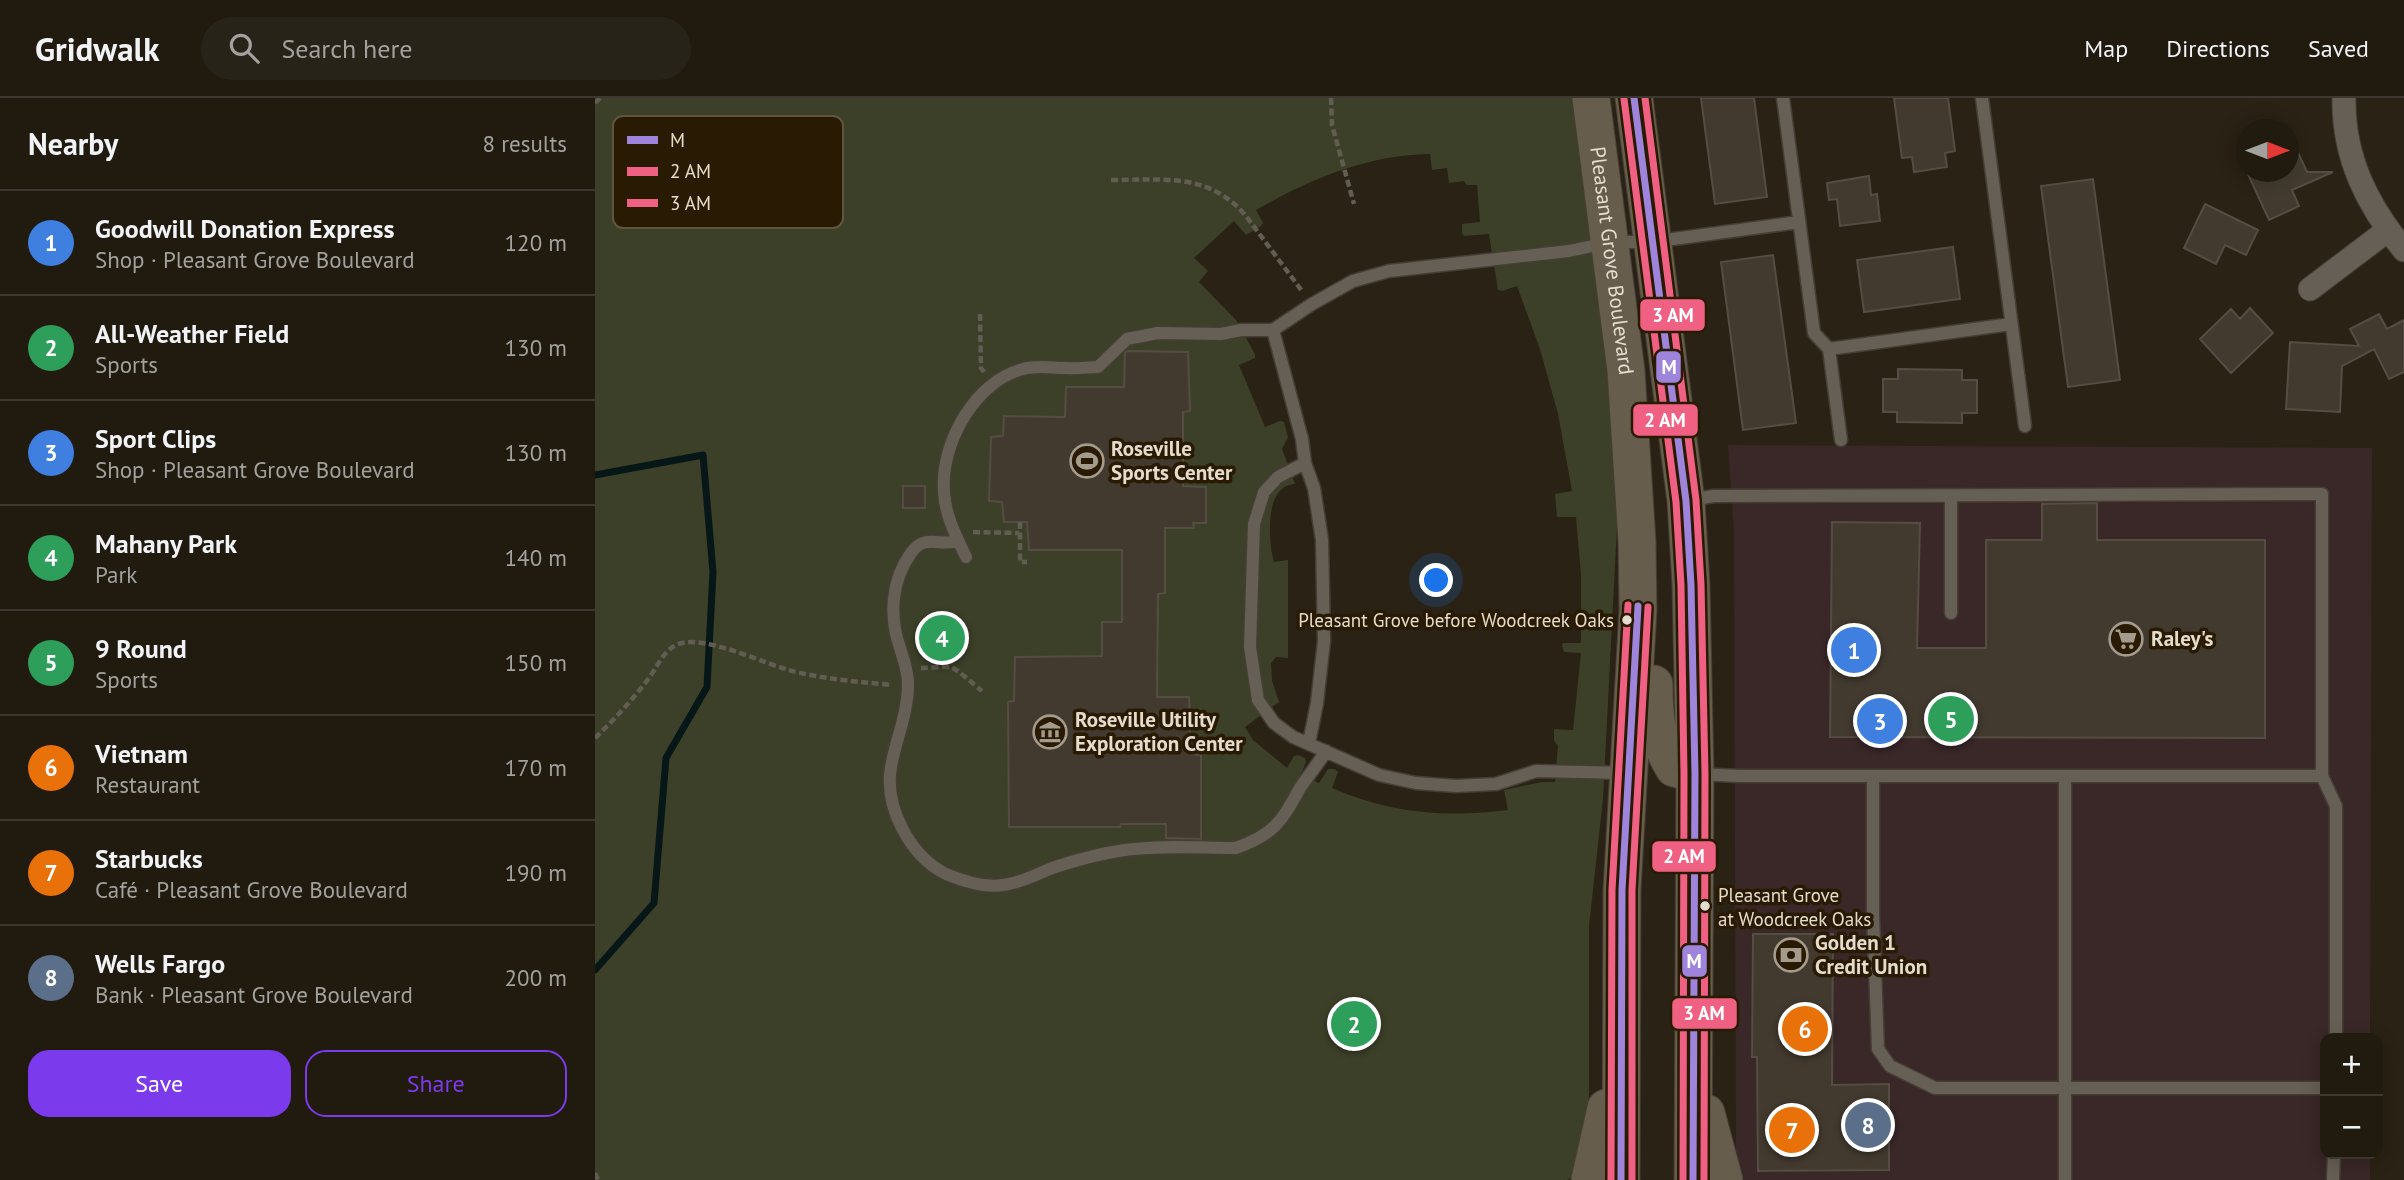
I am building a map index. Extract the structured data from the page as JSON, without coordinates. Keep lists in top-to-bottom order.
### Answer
{
  "streets": {
    "main road": ["Pleasant Grove Boulevard"]
  },
  "places": {
    "sports": ["Roseville Sports Center"],
    "other": ["Pleasant Grove before Woodcreek Oaks", "Pleasant Grove at Woodcreek Oaks"],
    "supermarket": ["Raley's"],
    "museum": ["Roseville Utility Exploration Center"],
    "bank": ["Golden 1 Credit Union"]
  },
  "lines": ["transit line M"],
  "legend": ["M", "2 AM", "3 AM"],
  "north": "right",
  "page": {
    "header": "Gridwalk",
    "search": "Search here",
    "nav": ["Map", "Directions", "Saved"],
    "heading": ["Nearby", "8 results"],
    "list": [
      {
        "mark": "1",
        "name": "Goodwill Donation Express",
        "note": "Shop · Pleasant Grove Boulevard",
        "value": "120 m"
      },
      {
        "mark": "2",
        "name": "All-Weather Field",
        "note": "Sports",
        "value": "130 m"
      },
      {
        "mark": "3",
        "name": "Sport Clips",
        "note": "Shop · Pleasant Grove Boulevard",
        "value": "130 m"
      },
      {
        "mark": "4",
        "name": "Mahany Park",
        "note": "Park",
        "value": "140 m"
      },
      {
        "mark": "5",
        "name": "9 Round",
        "note": "Sports",
        "value": "150 m"
      },
      {
        "mark": "6",
        "name": "Vietnam",
        "note": "Restaurant",
        "value": "170 m"
      },
      {
        "mark": "7",
        "name": "Starbucks",
        "note": "Café · Pleasant Grove Boulevard",
        "value": "190 m"
      },
      {
        "mark": "8",
        "name": "Wells Fargo",
        "note": "Bank · Pleasant Grove Boulevard",
        "value": "200 m"
      }
    ],
    "pins": [
      "4",
      "1",
      "5",
      "3",
      "2",
      "6",
      "8",
      "7"
    ],
    "buttons": ["Save", "Share"],
    "map_buttons": ["+", "−"]
  }
}
